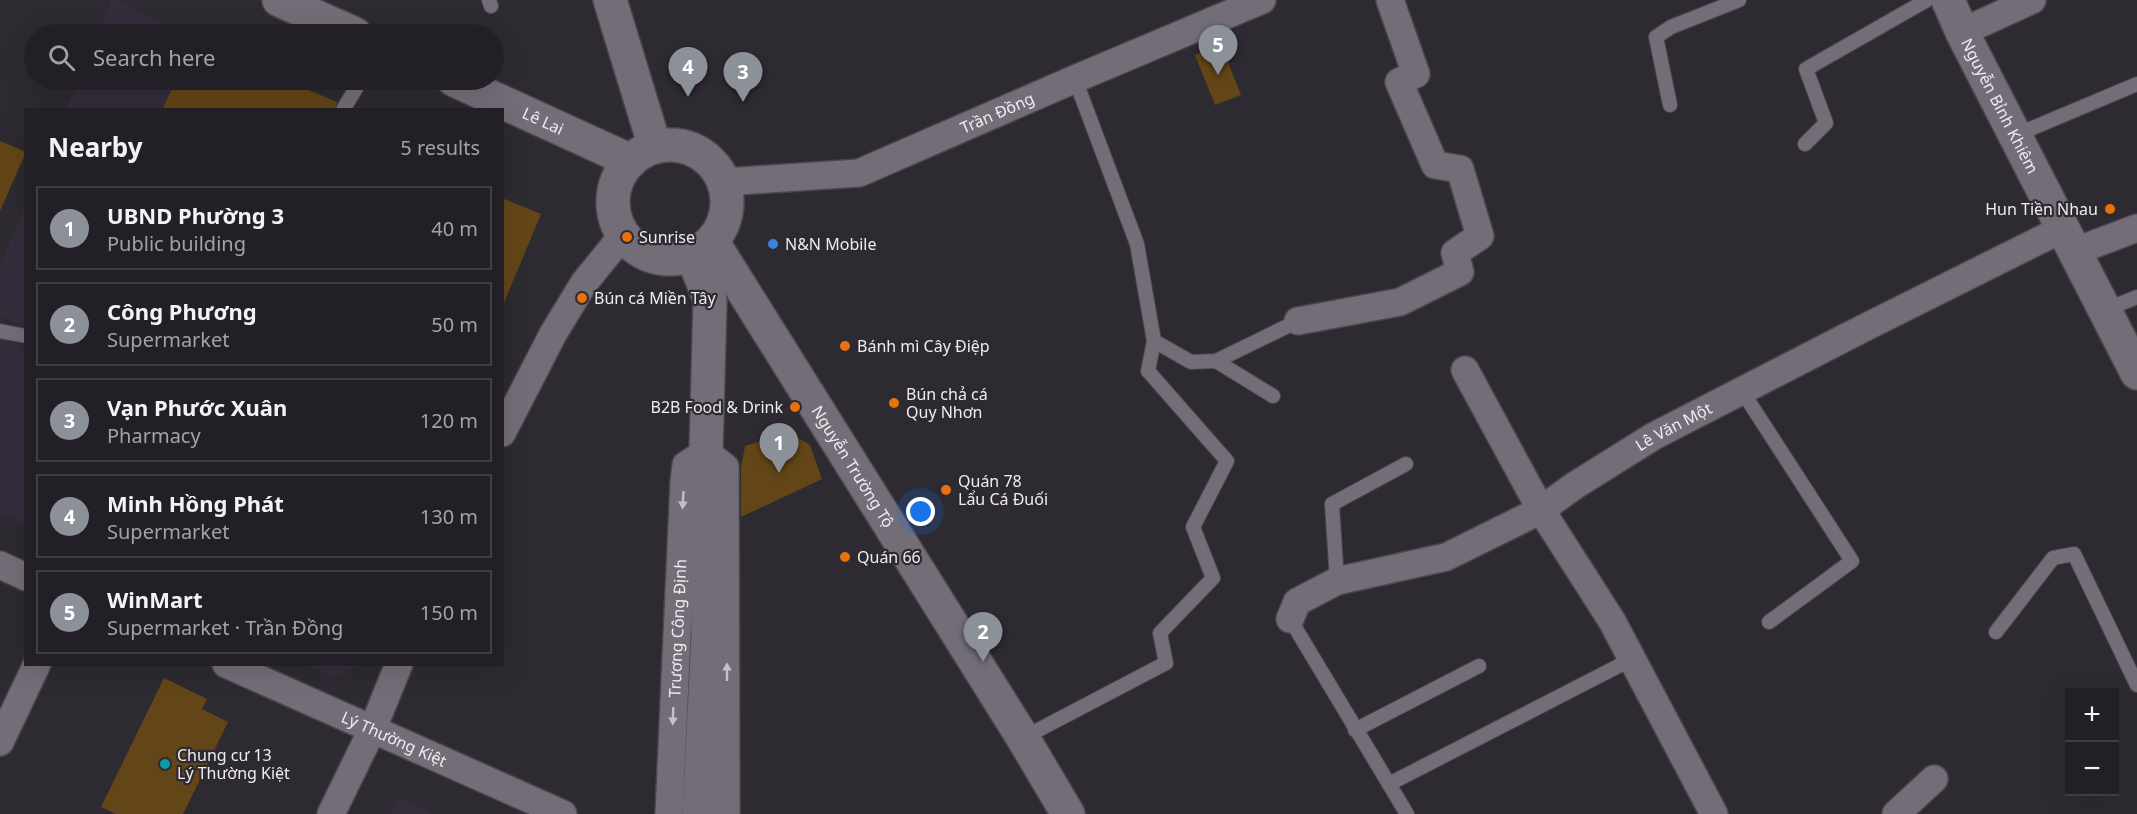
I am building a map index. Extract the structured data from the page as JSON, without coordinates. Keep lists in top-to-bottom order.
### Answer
{
  "streets": {
    "street": [
      "Nguyễn Bỉnh Khiêm",
      "Trần Đồng",
      "Lê Lai",
      "Lê Văn Một",
      "Nguyễn Trường Tộ",
      "Trương Công Định",
      "Lý Thường Kiệt"
    ]
  },
  "crossings": [
    ["Nguyễn Bỉnh Khiêm", "Lê Văn Một"],
    ["Trần Đồng", "Lê Lai"],
    ["Trần Đồng", "Nguyễn Trường Tộ"],
    ["Trần Đồng", "Trương Công Định"],
    ["Lê Lai", "Nguyễn Trường Tộ"],
    ["Lê Lai", "Trương Công Định"],
    ["Nguyễn Trường Tộ", "Trương Công Định"]
  ],
  "places": [
    "Hun Tiền Nhau",
    "Sunrise",
    "N&N Mobile",
    "Bún cá Miền Tây",
    "Bánh mì Cây Điệp",
    "Bún chả cá Quy Nhơn",
    "B2B Food & Drink",
    "Quán 78 Lẩu Cá Đuối",
    "Quán 66",
    "Chung cư 13 Lý Thường Kiệt"
  ],
  "page": {
    "search": "Search here",
    "pins": [
      "5",
      "4",
      "3",
      "1",
      "2"
    ],
    "heading": ["Nearby", "5 results"],
    "list": [
      {
        "mark": "1",
        "name": "UBND Phường 3",
        "note": "Public building",
        "value": "40 m"
      },
      {
        "mark": "2",
        "name": "Công Phương",
        "note": "Supermarket",
        "value": "50 m"
      },
      {
        "mark": "3",
        "name": "Vạn Phước Xuân",
        "note": "Pharmacy",
        "value": "120 m"
      },
      {
        "mark": "4",
        "name": "Minh Hồng Phát",
        "note": "Supermarket",
        "value": "130 m"
      },
      {
        "mark": "5",
        "name": "WinMart",
        "note": "Supermarket · Trần Đồng",
        "value": "150 m"
      }
    ],
    "map_buttons": ["+", "−"]
  }
}
